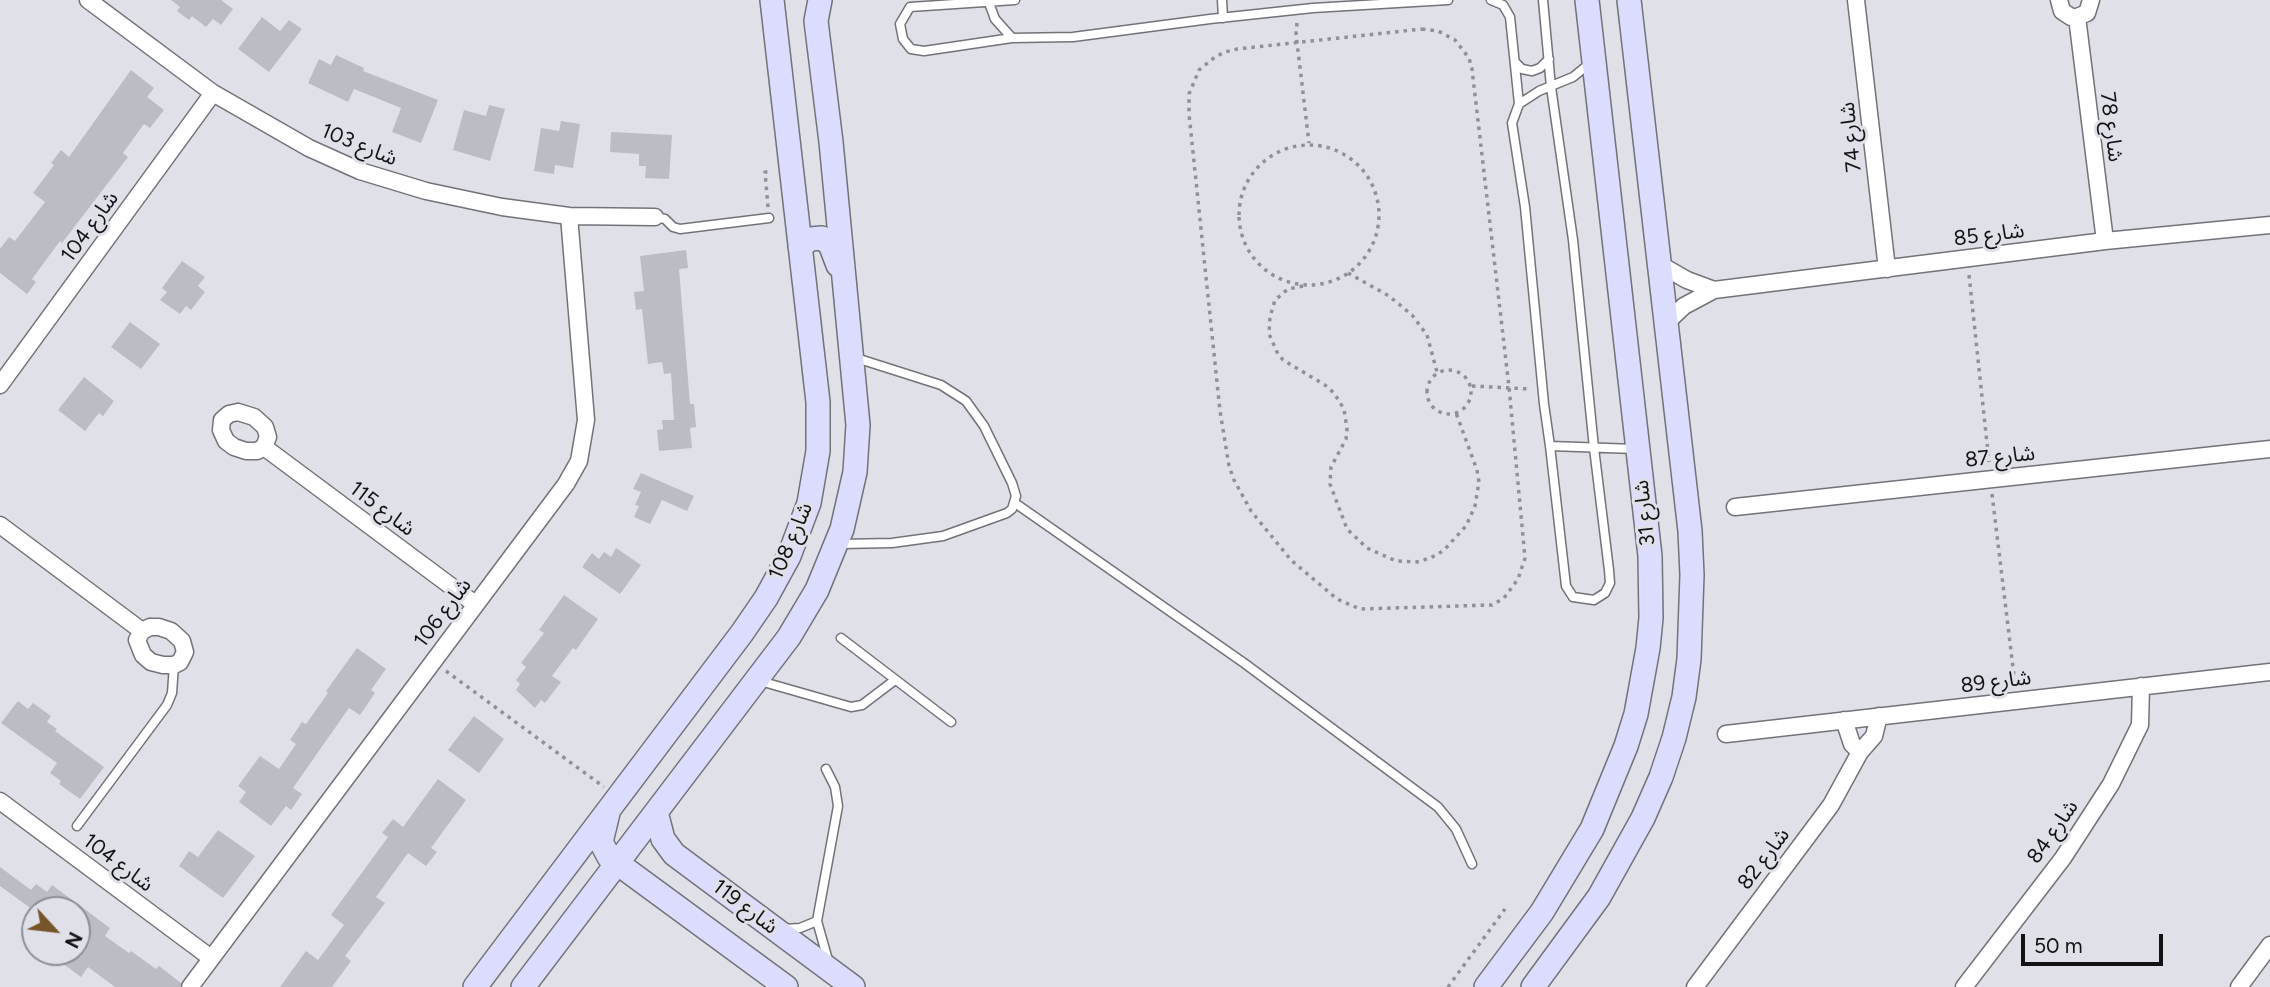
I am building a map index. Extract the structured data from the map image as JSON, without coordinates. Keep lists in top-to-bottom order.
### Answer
{
  "streets": {
    "street": [
      "شارع 78",
      "شارع 74",
      "شارع 103",
      "شارع 104",
      "شارع 85",
      "شارع 87",
      "شارع 115",
      "شارع 31",
      "شارع 108",
      "شارع 106",
      "شارع 89",
      "شارع 84",
      "شارع 82",
      "شارع 119"
    ]
  },
  "crossings": [
    ["شارع 78", "شارع 85"],
    ["شارع 74", "شارع 85"],
    ["شارع 103", "شارع 104"],
    ["شارع 103", "شارع 106"],
    ["شارع 104", "شارع 106"],
    ["شارع 85", "شارع 31"],
    ["شارع 115", "شارع 106"],
    ["شارع 108", "شارع 119"],
    ["شارع 89", "شارع 84"],
    ["شارع 89", "شارع 82"]
  ],
  "scale_bar": "50 m",
  "north": "bottom right"
}
